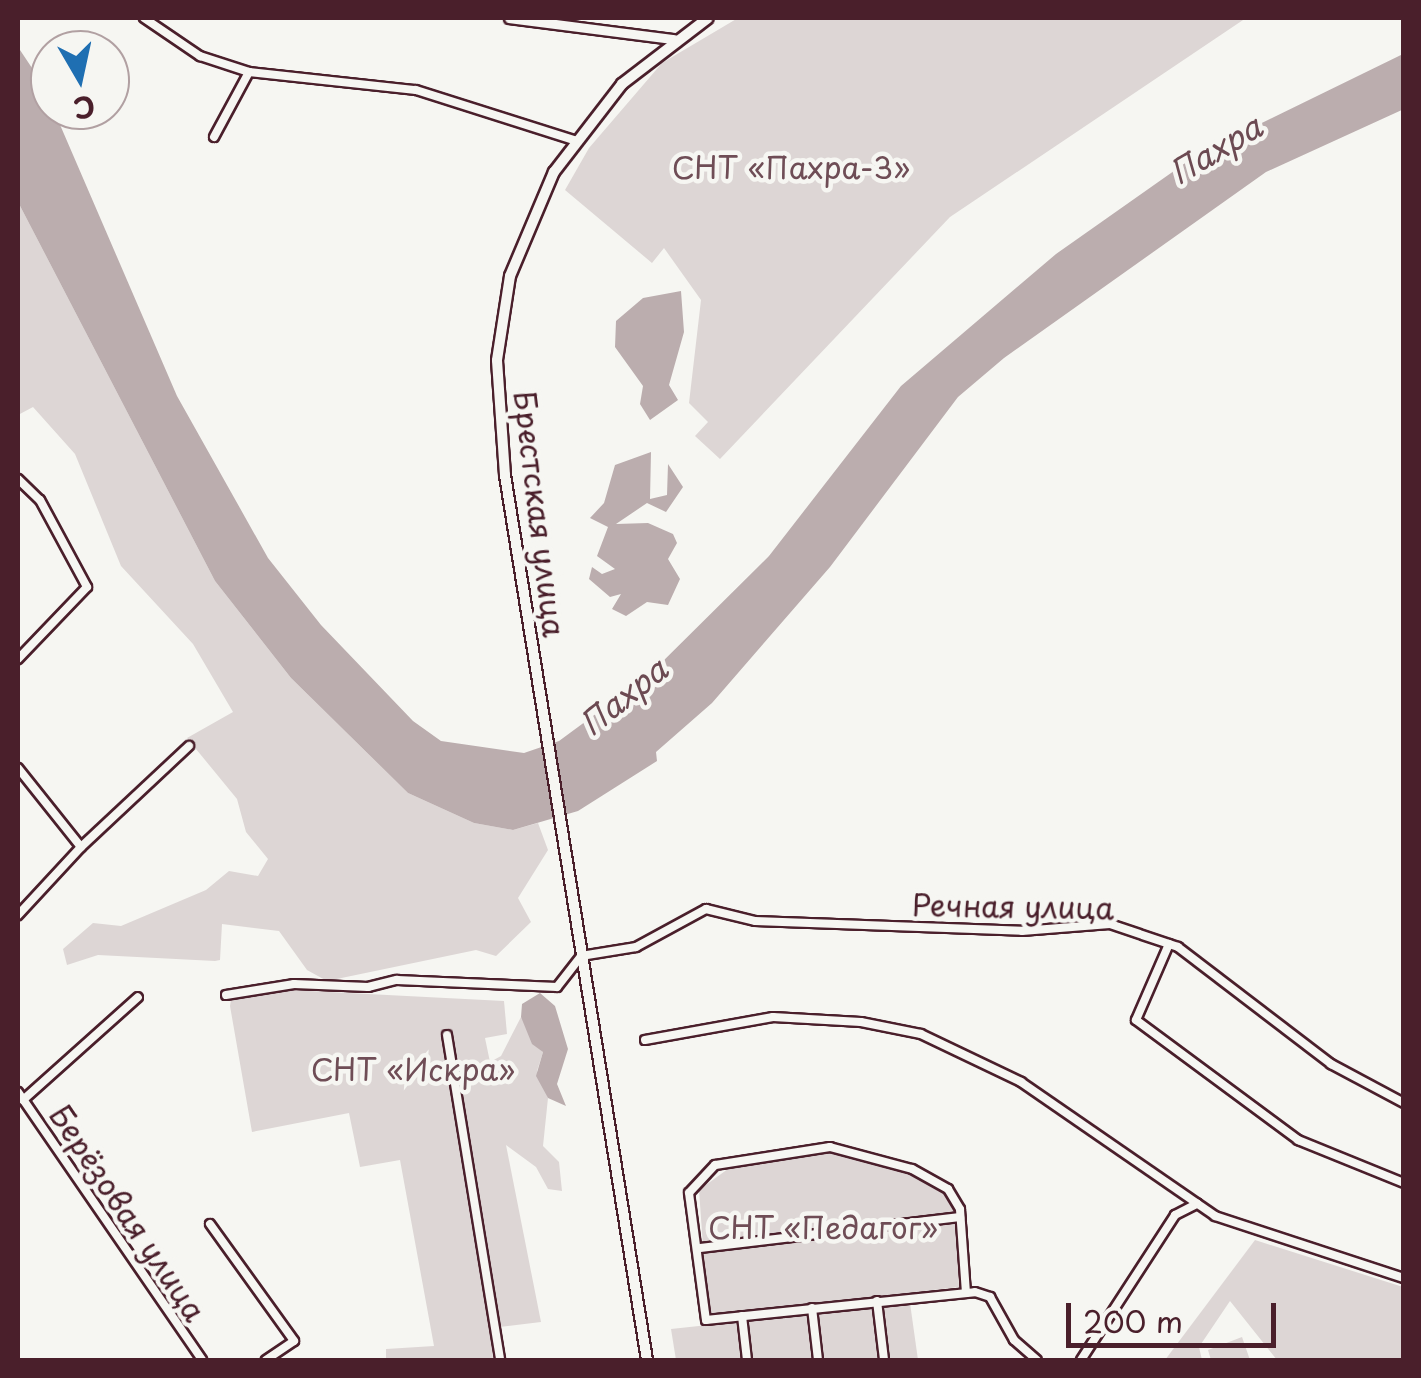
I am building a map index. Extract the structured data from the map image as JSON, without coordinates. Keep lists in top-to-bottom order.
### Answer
{
  "streets": {
    "main road": ["Брестская улица"],
    "street": ["Речная улица", "Берёзовая улица"]
  },
  "crossings": [
    ["Брестская улица", "Речная улица"]
  ],
  "water": ["Пахра"],
  "parks": ["СНТ «Пахра-3»", "СНТ «Искра»", "СНТ «Педагог»"],
  "scale_bar": "200 m",
  "north": "bottom"
}
